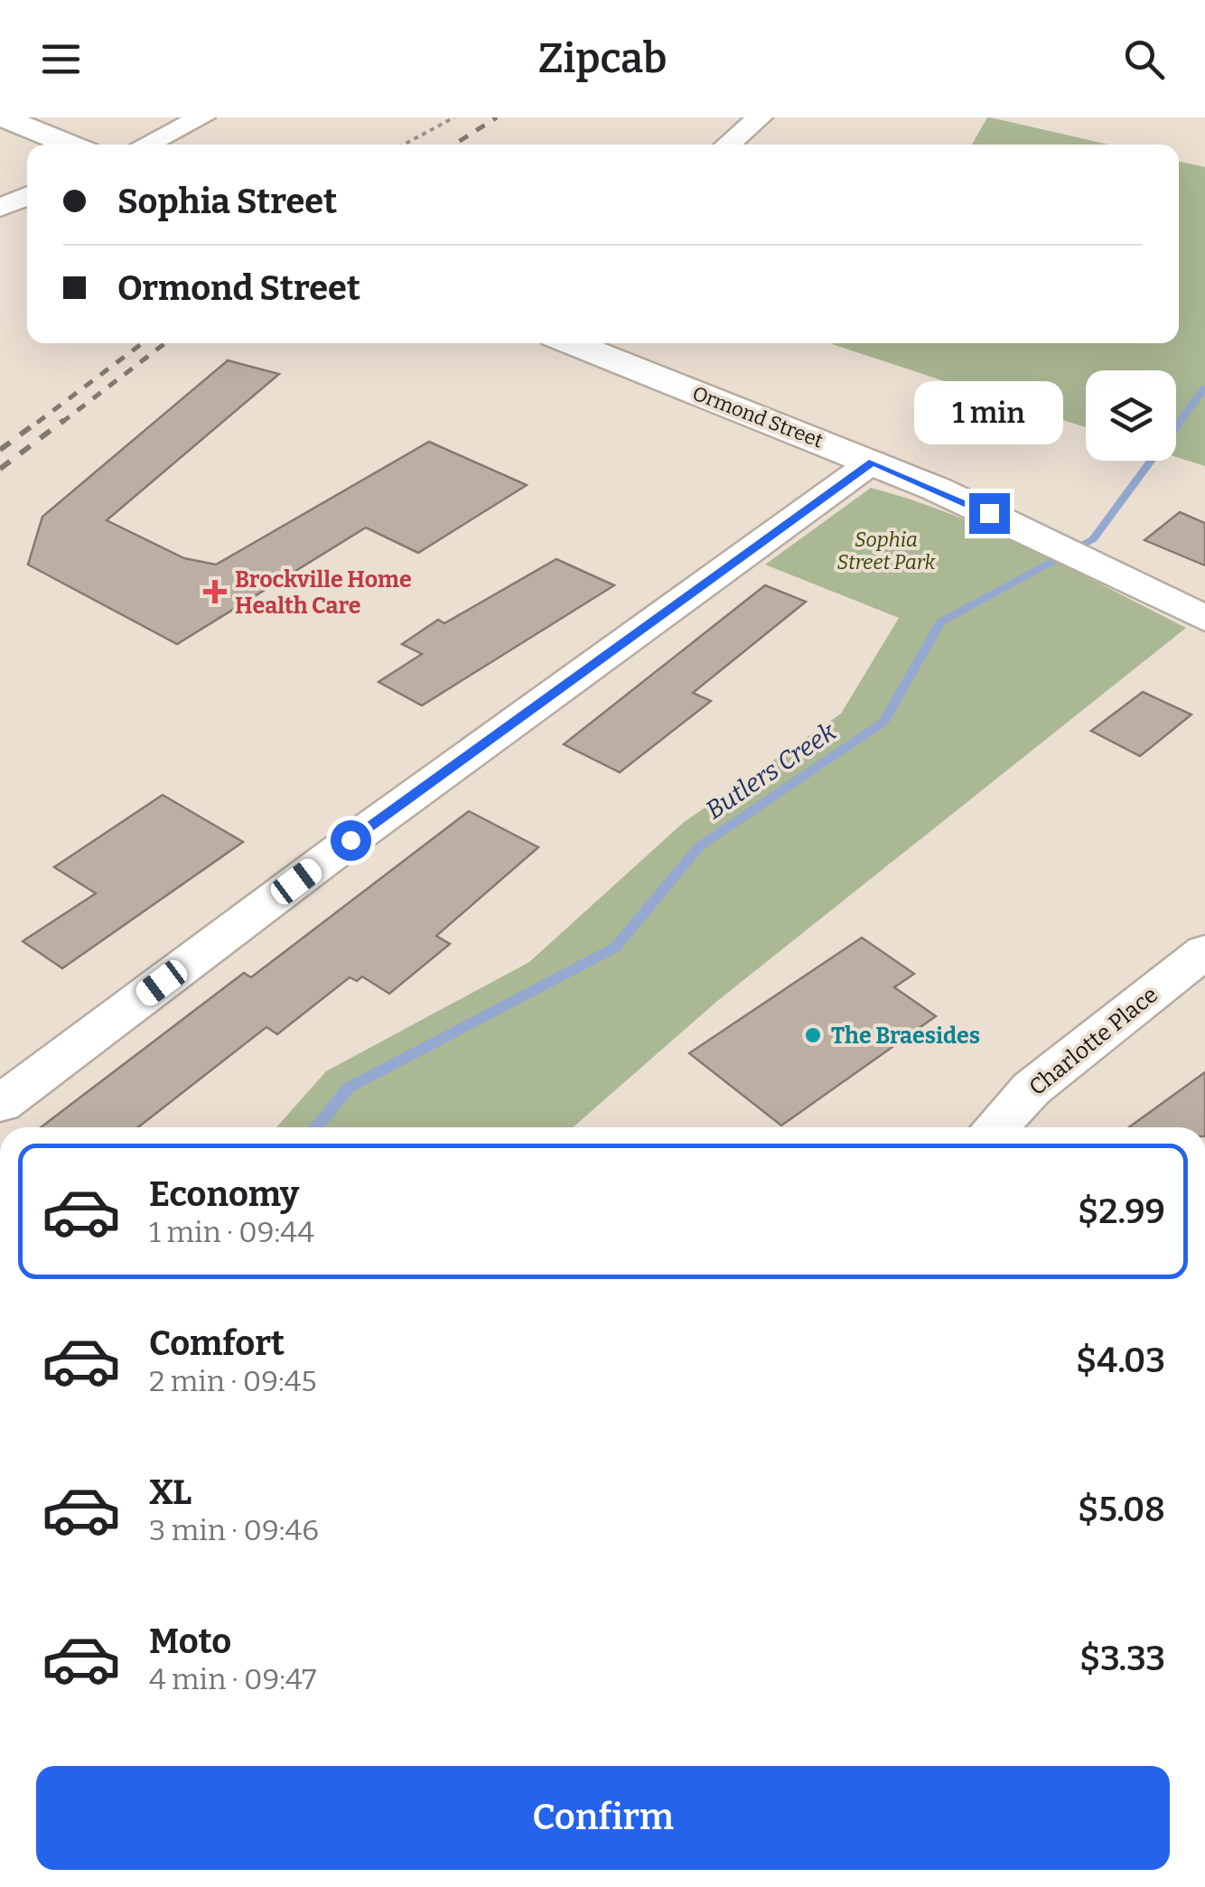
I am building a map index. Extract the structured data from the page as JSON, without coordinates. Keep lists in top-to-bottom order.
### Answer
{
  "streets": {
    "street": ["Ormond Street", "Charlotte Place"]
  },
  "water": ["Butlers Creek"],
  "parks": ["Sophia Street Park"],
  "places": {
    "health": ["Brockville Home Health Care"],
    "other": ["The Braesides"]
  },
  "page": {
    "header": "Zipcab",
    "banner": ["Sophia Street", "Ormond Street"],
    "bubble": "1 min",
    "list": [
      {
        "name": "Economy",
        "note": "1 min · 09:44",
        "value": "$2.99"
      },
      {
        "name": "Comfort",
        "note": "2 min · 09:45",
        "value": "$4.03"
      },
      {
        "name": "XL",
        "note": "3 min · 09:46",
        "value": "$5.08"
      },
      {
        "name": "Moto",
        "note": "4 min · 09:47",
        "value": "$3.33"
      }
    ],
    "buttons": "Confirm"
  }
}
